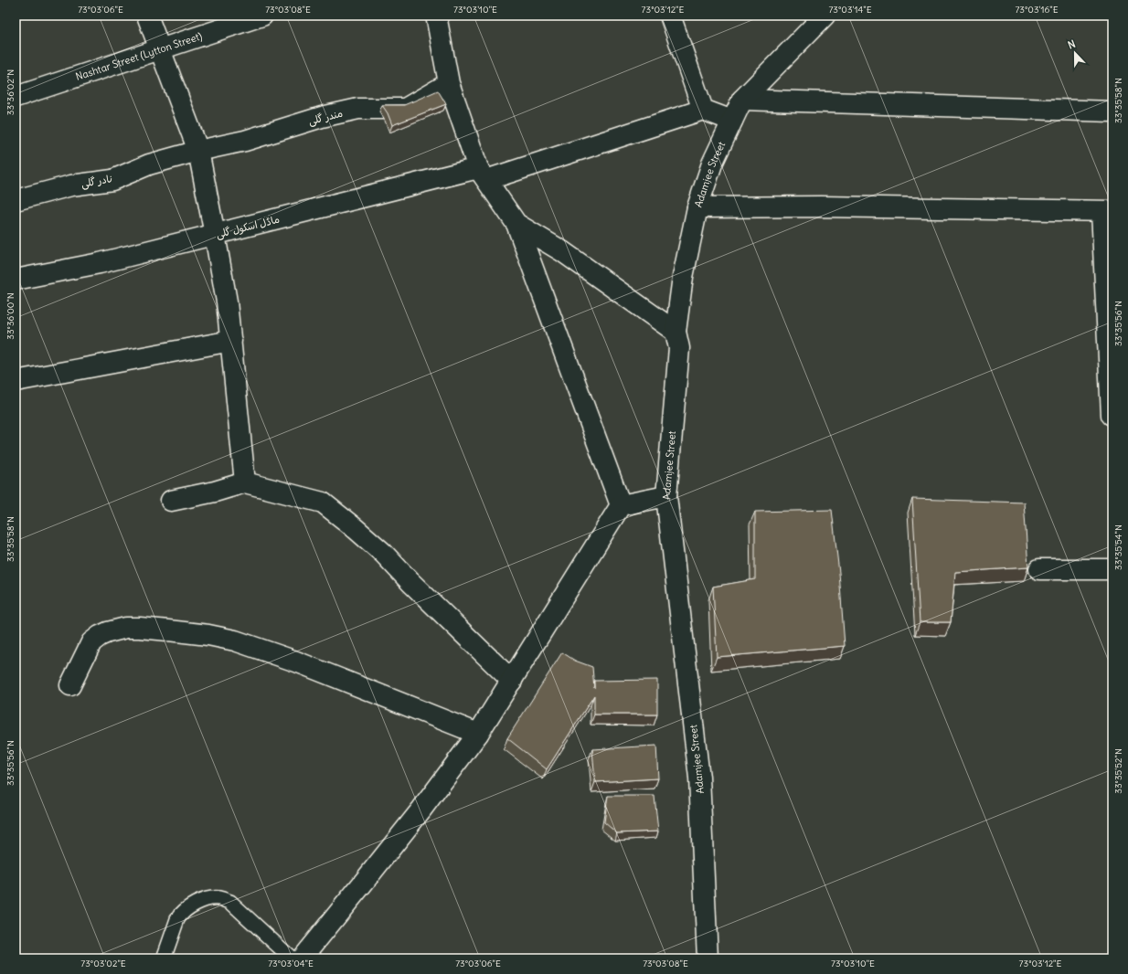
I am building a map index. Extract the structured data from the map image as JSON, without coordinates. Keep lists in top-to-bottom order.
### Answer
{
  "streets": {
    "street": [
      "Nashtar Street (Lytton Street)",
      "مندر گلی",
      "Adamjee Street",
      "نادر گلی",
      "ماڈل اسکول گلی"
    ]
  },
  "crossings": [
    ["مندر گلی", "نادر گلی"]
  ],
  "north": "top",
  "coordinates": [
    "73°03'06\"E",
    "73°03'08\"E",
    "73°03'10\"E",
    "73°03'12\"E",
    "73°03'14\"E",
    "73°03'16\"E",
    "33°36'02\"N",
    "33°35'58\"N",
    "33°36'00\"N",
    "33°35'56\"N",
    "33°35'54\"N",
    "33°35'52\"N",
    "73°03'02\"E",
    "73°03'04\"E"
  ]
}
